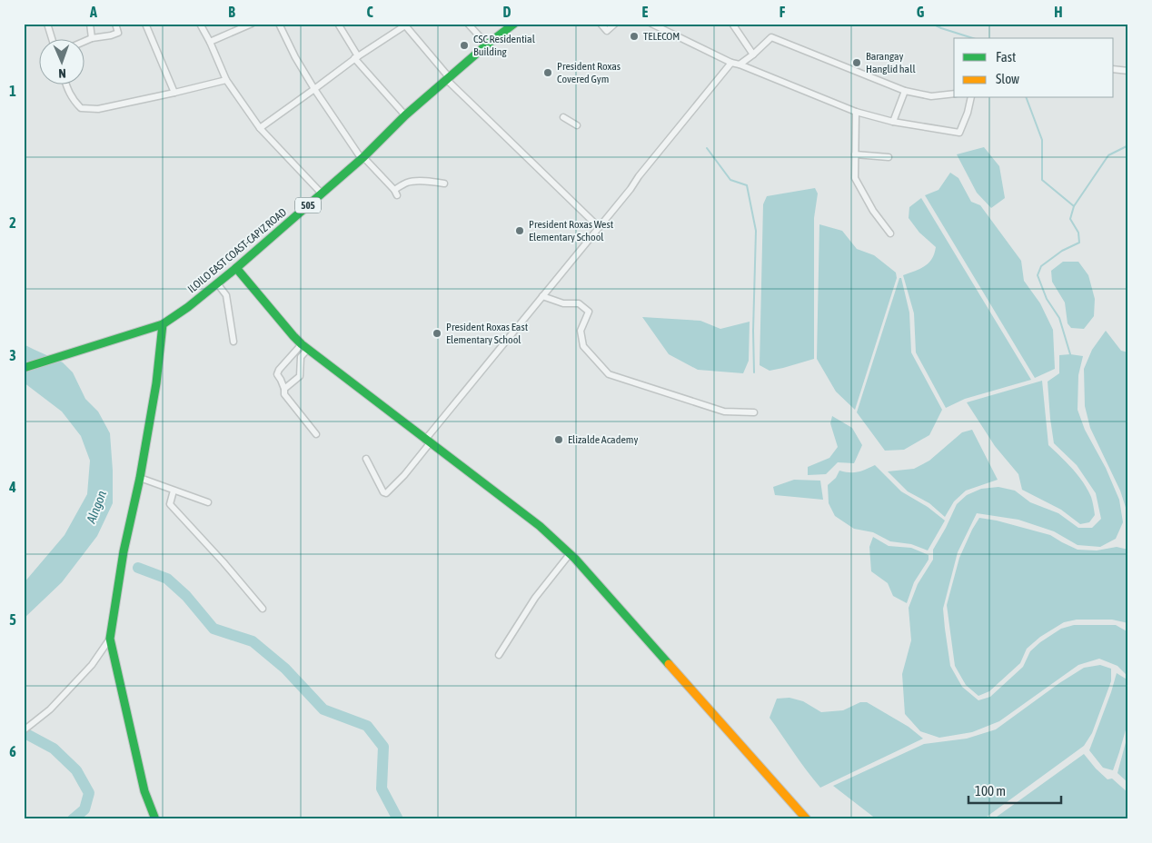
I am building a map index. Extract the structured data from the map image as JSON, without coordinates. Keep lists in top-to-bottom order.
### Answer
{
  "streets": {
    "street": ["505", "ILOILO EAST COAST-CAPIZ ROAD"]
  },
  "water": ["Alngon"],
  "places": [
    "TELECOM",
    "CSC Residential Building",
    "Barangay Hanglid hall",
    "President Roxas Covered Gym",
    "President Roxas West Elementary School",
    "President Roxas East Elementary School",
    "Elizalde Academy"
  ],
  "legend": ["Fast", "Slow"],
  "scale_bar": "100 m",
  "north": "bottom",
  "grid": {
    "columns": [
      "A",
      "B",
      "C",
      "D",
      "E",
      "F",
      "G",
      "H"
    ],
    "rows": [
      "1",
      "2",
      "3",
      "4",
      "5",
      "6"
    ]
  }
}
